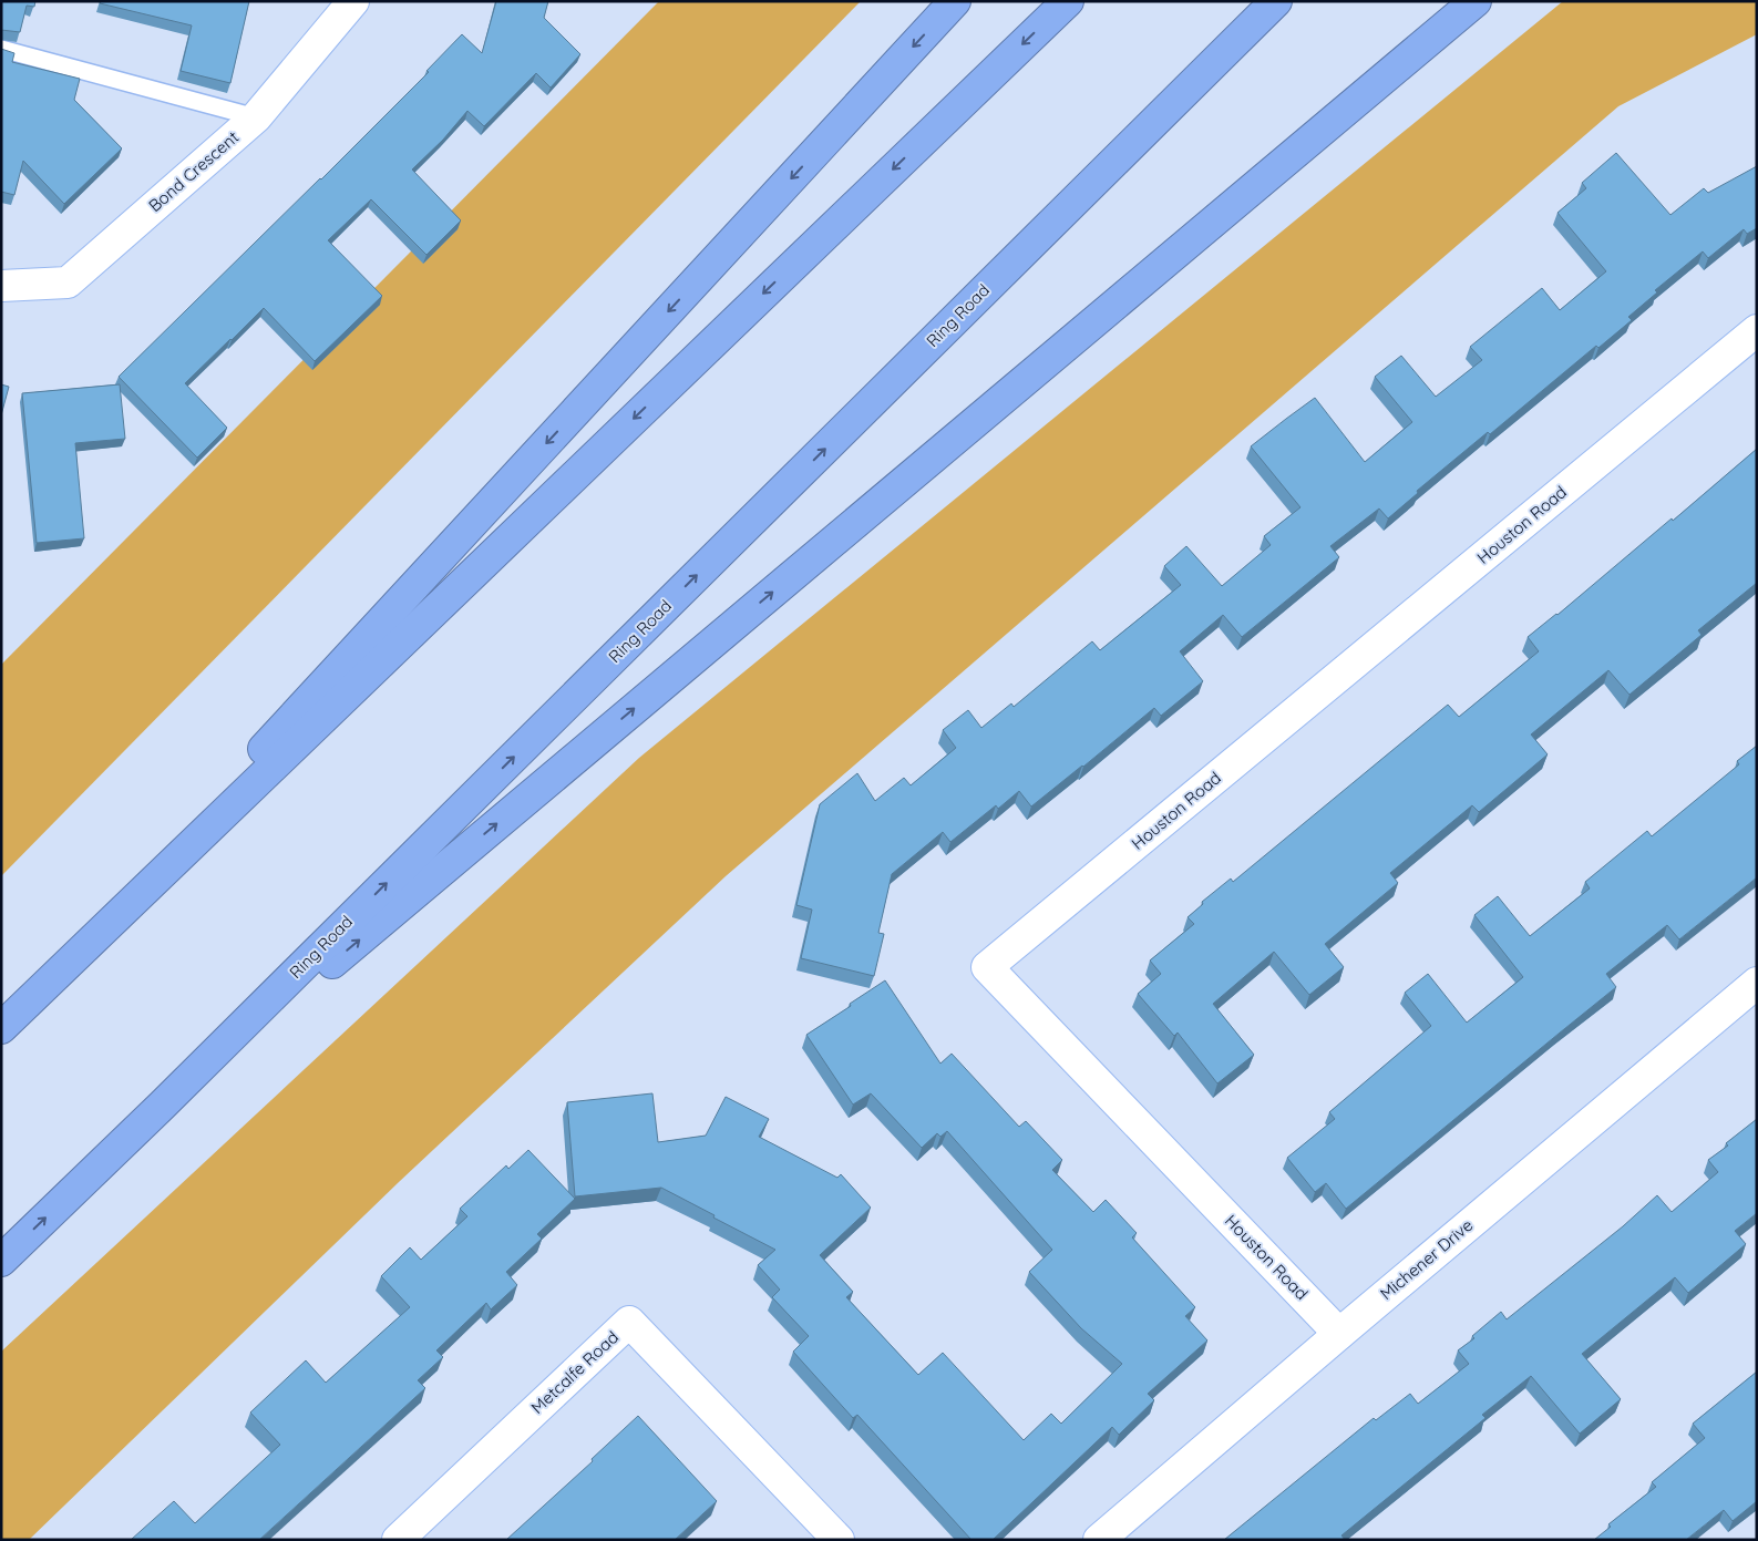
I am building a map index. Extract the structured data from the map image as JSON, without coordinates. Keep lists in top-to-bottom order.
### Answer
{
  "streets": {
    "highway": ["Ring Road"],
    "street": [
      "Bond Crescent",
      "Houston Road",
      "Michener Drive",
      "Metcalfe Road"
    ]
  },
  "crossings": [
    ["Houston Road", "Michener Drive"]
  ]
}
